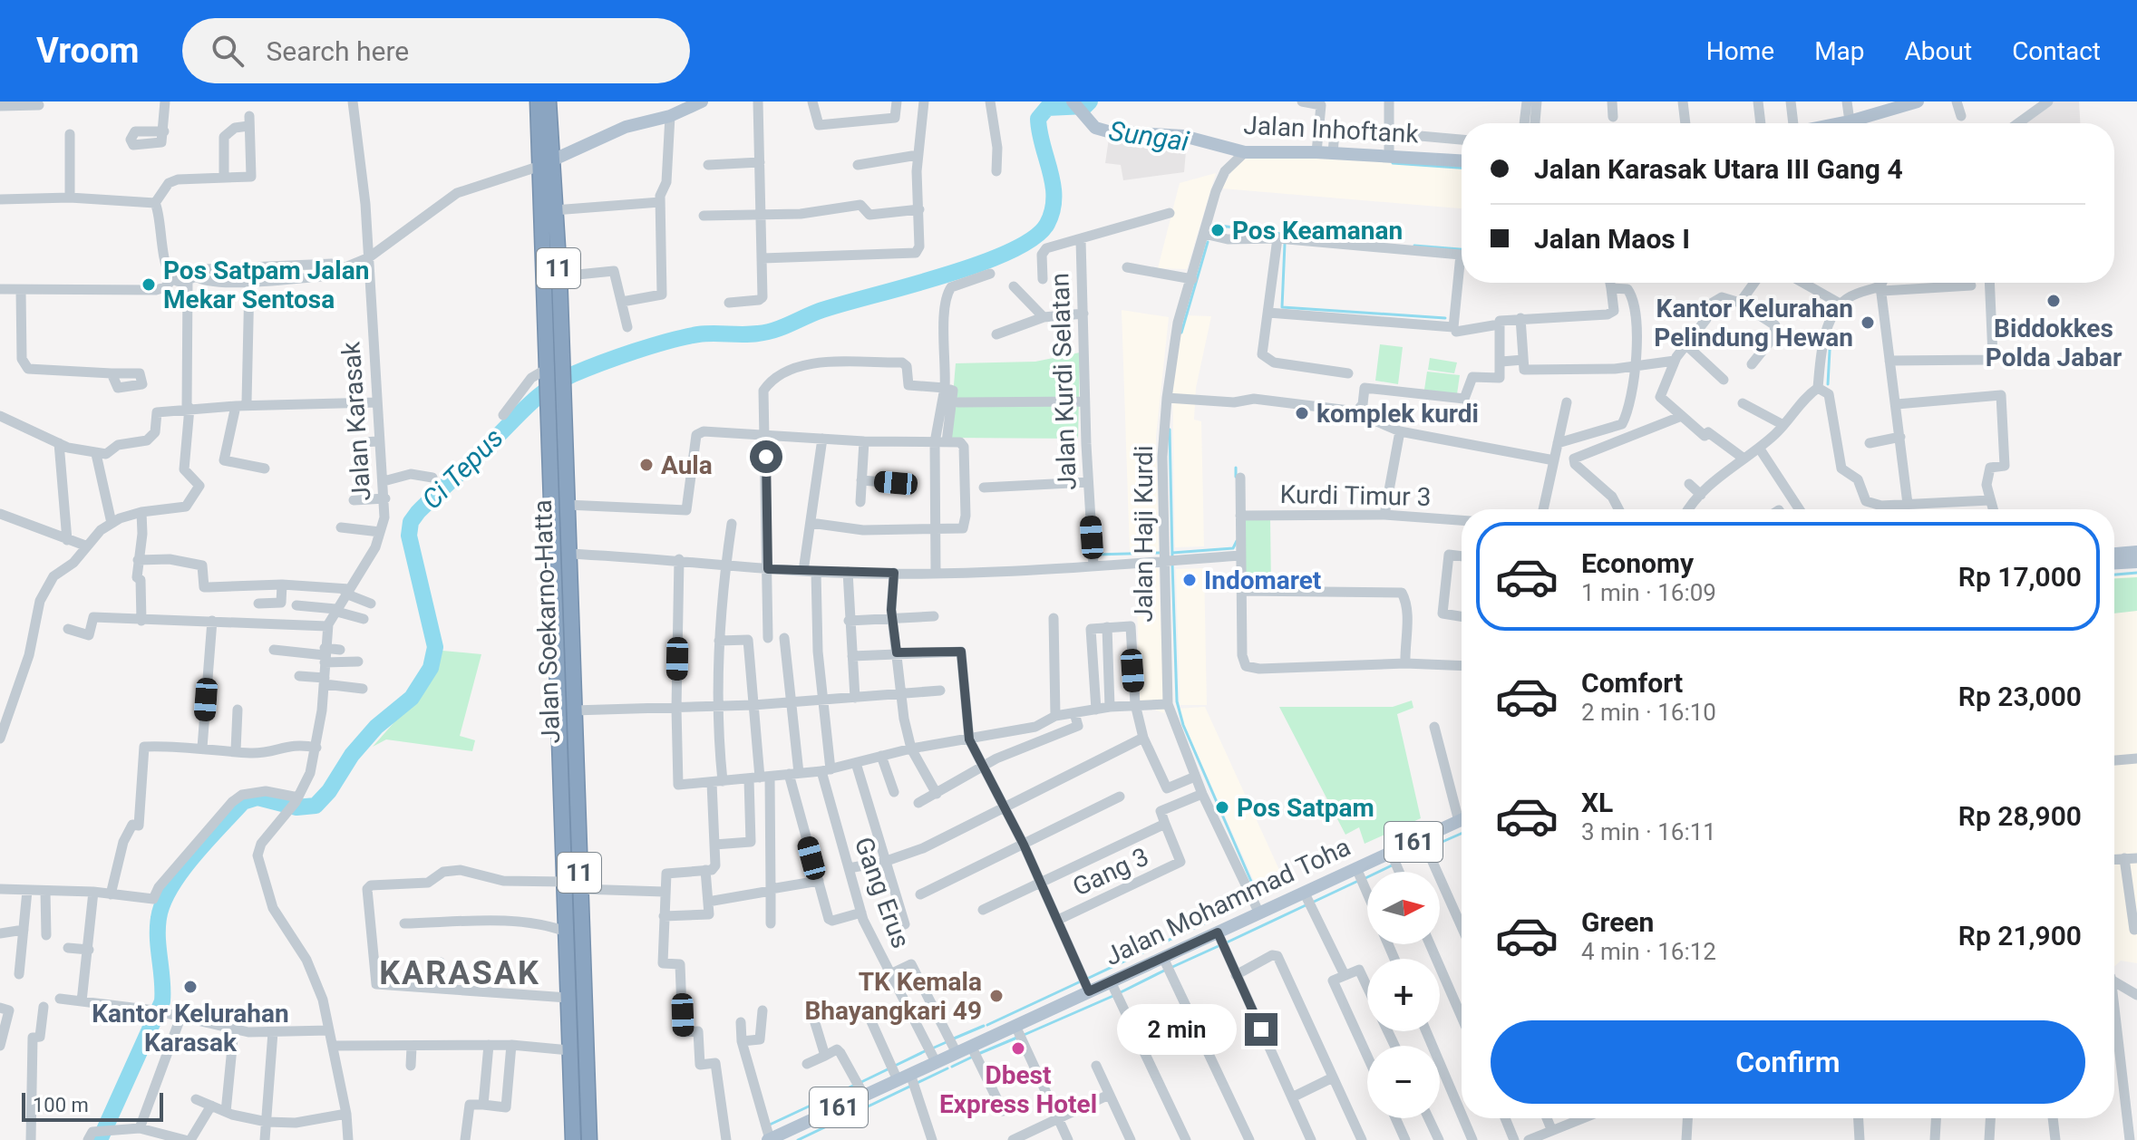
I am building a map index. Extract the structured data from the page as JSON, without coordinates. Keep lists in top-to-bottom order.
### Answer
{
  "streets": {
    "highway": ["11", "Jalan Soekarno-Hatta"],
    "main road": ["Jalan Inhoftank", "161", "Jalan Mohammad Toha"],
    "street": [
      "Jalan Kurdi Selatan",
      "Jalan Karasak",
      "Kurdi Timur 3",
      "Jalan Haji Kurdi",
      "Gang 3",
      "Gang Erus"
    ]
  },
  "crossings": [
    ["Jalan Inhoftank", "Jalan Haji Kurdi"],
    ["Jalan Haji Kurdi", "Jalan Mohammad Toha"],
    ["Gang Erus", "Jalan Mohammad Toha"]
  ],
  "districts": ["KARASAK"],
  "water": ["Sungai", "Ci Tepus"],
  "places": [
    "Pos Keamanan",
    "Pos Satpam Jalan Mekar Sentosa",
    "Biddokkes Polda Jabar",
    "Kantor Kelurahan Pelindung Hewan",
    "komplek kurdi",
    "Aula",
    "Indomaret",
    "Pos Satpam",
    "Kantor Kelurahan Karasak",
    "TK Kemala Bhayangkari 49",
    "Dbest Express Hotel"
  ],
  "scale_bar": "100 m",
  "north": "right",
  "page": {
    "header": "Vroom",
    "search": "Search here",
    "nav": [
      "Home",
      "Map",
      "About",
      "Contact"
    ],
    "banner": ["Jalan Karasak Utara III Gang 4", "Jalan Maos I"],
    "list": [
      {
        "name": "Economy",
        "note": "1 min · 16:09",
        "value": "Rp 17,000"
      },
      {
        "name": "Comfort",
        "note": "2 min · 16:10",
        "value": "Rp 23,000"
      },
      {
        "name": "XL",
        "note": "3 min · 16:11",
        "value": "Rp 28,900"
      },
      {
        "name": "Green",
        "note": "4 min · 16:12",
        "value": "Rp 21,900"
      }
    ],
    "map_buttons": ["+", "−"],
    "bubble": "2 min",
    "buttons": "Confirm",
    "scale": "100 m"
  }
}
